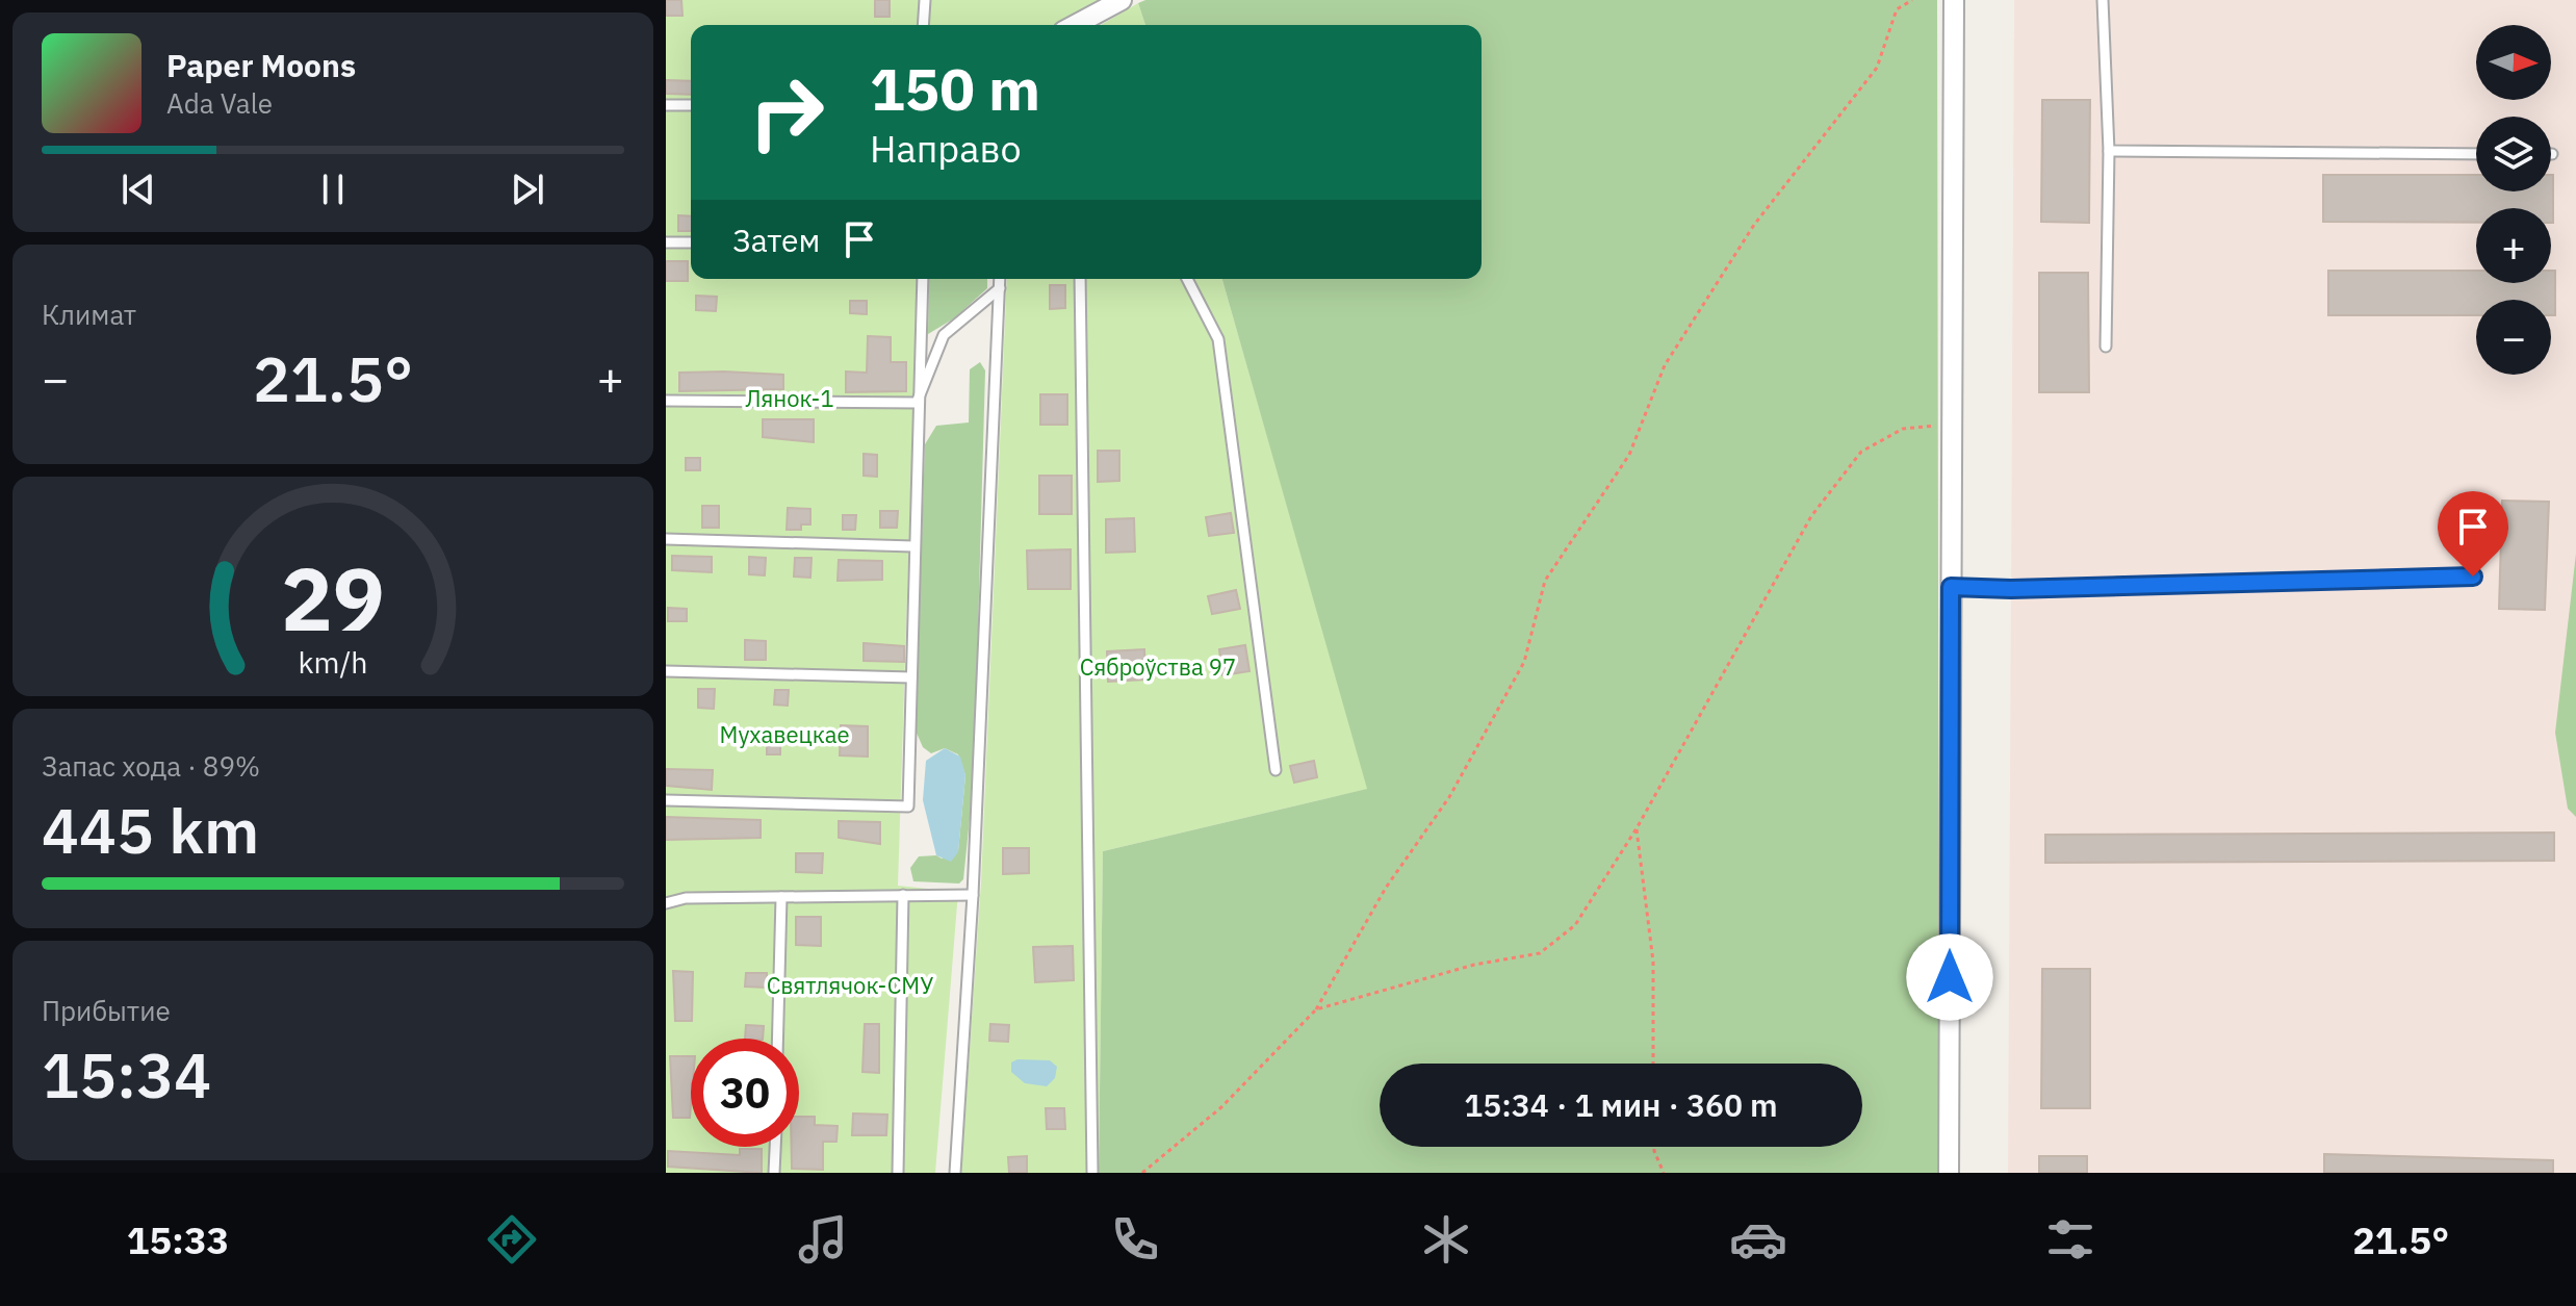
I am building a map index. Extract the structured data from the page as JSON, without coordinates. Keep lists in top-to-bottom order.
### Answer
{
  "parks": [
    "Лянок-1",
    "Сяброўства 97",
    "Мухавецкае",
    "Святлячок-СМУ"
  ],
  "north": "right",
  "page": {
    "map_buttons": ["+", "−"],
    "turn": ["150 m", "Направо"],
    "song": ["Paper Moons", "Ada Vale"],
    "then": "Затем",
    "tile": [
      "Климат",
      ["Запас хода · 89%", "445 km"],
      ["Прибытие", "15:34"]
    ],
    "heat": ["−", "21.5°", "+"],
    "limit": "30",
    "trip": "15:34 · 1 мин · 360 m",
    "tabs": ["15:33", "21.5°"],
    "gauge": ["29", "km/h"]
  }
}
